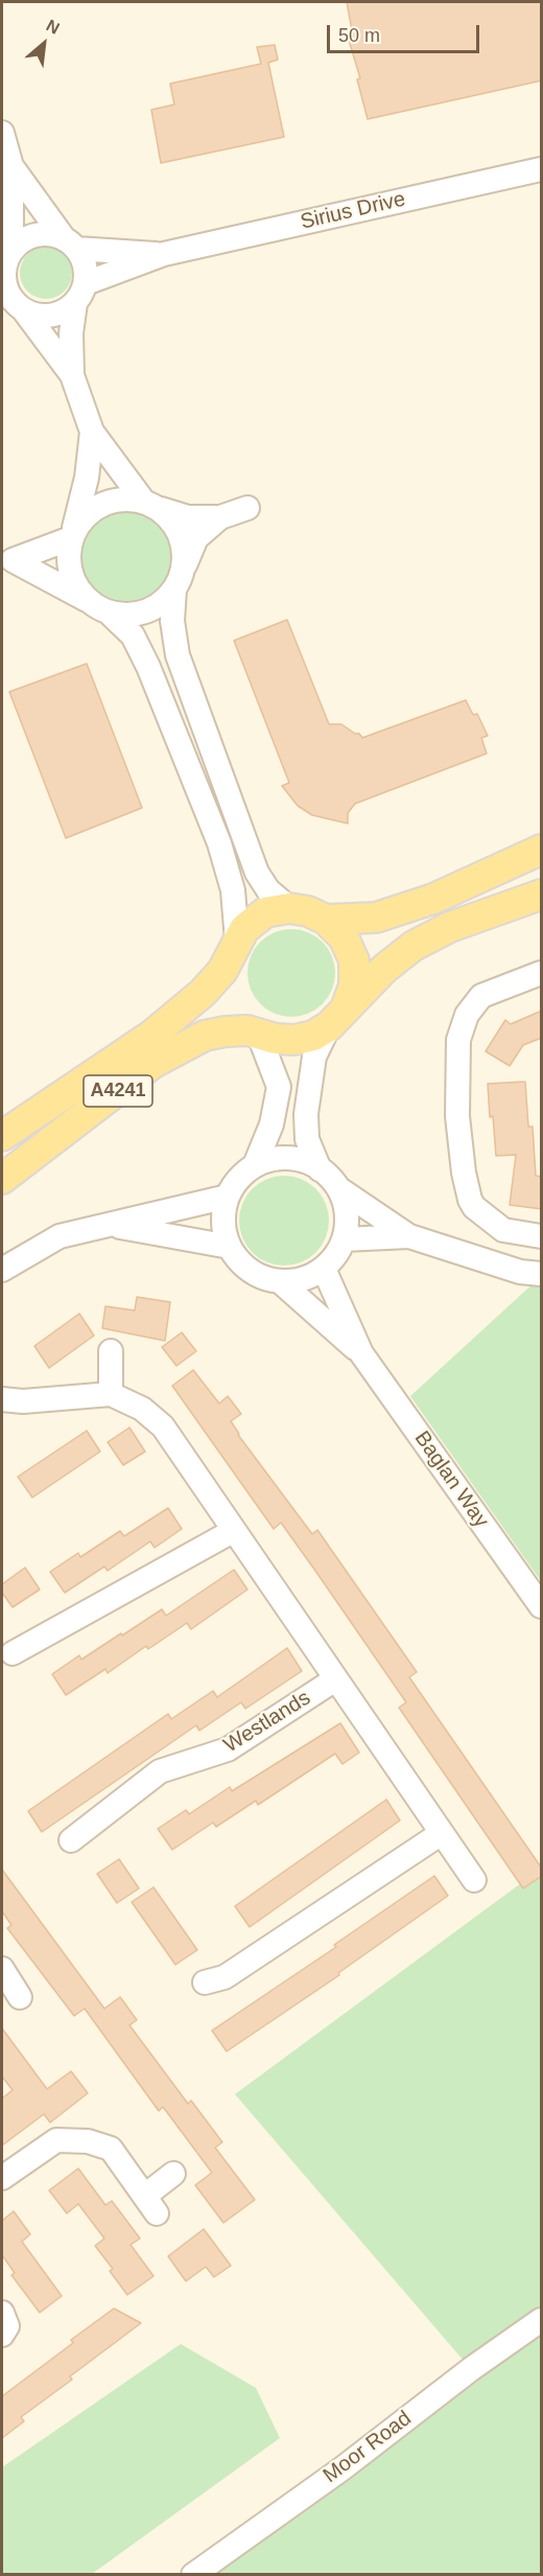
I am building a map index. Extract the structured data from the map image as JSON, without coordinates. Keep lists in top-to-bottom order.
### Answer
{
  "streets": {
    "main road": ["A4241"],
    "street": [
      "Sirius Drive",
      "Baglan Way",
      "Westlands",
      "Moor Road"
    ]
  },
  "scale_bar": "50 m",
  "north": "top right"
}
